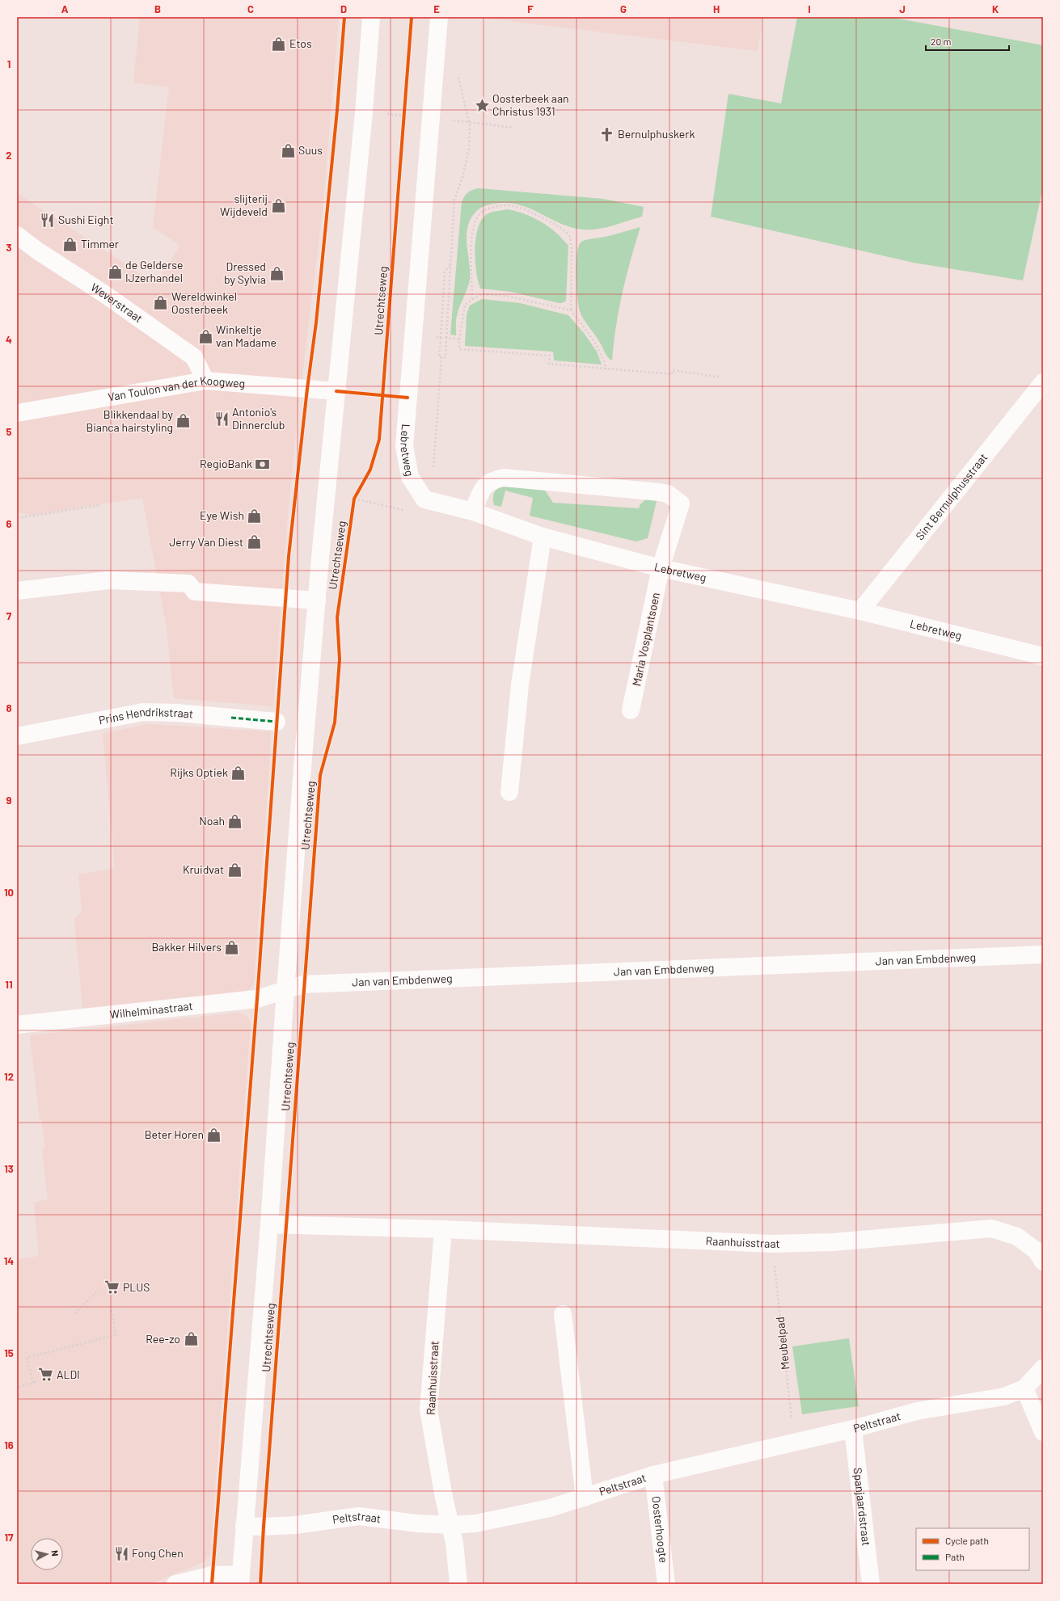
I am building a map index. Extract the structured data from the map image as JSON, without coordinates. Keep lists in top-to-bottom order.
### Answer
{
  "streets": {
    "street": [
      "Utrechtseweg",
      "Weverstraat",
      "Van Toulon van der Koogweg",
      "Lebretweg",
      "Sint Bernulphusstraat",
      "Maria Vosplantsoen",
      "Prins Hendrikstraat",
      "Jan van Embdenweg",
      "Wilhelminastraat",
      "Raanhuisstraat",
      "Peltstraat",
      "Spanjaardstraat",
      "Oosterhoogte"
    ],
    "path": ["Meubelpad"]
  },
  "crossings": [
    ["Utrechtseweg", "Van Toulon van der Koogweg"],
    ["Utrechtseweg", "Jan van Embdenweg"],
    ["Utrechtseweg", "Wilhelminastraat"],
    ["Utrechtseweg", "Raanhuisstraat"],
    ["Utrechtseweg", "Peltstraat"],
    ["Weverstraat", "Van Toulon van der Koogweg"],
    ["Lebretweg", "Sint Bernulphusstraat"],
    ["Lebretweg", "Maria Vosplantsoen"],
    ["Jan van Embdenweg", "Wilhelminastraat"],
    ["Raanhuisstraat", "Meubelpad"],
    ["Raanhuisstraat", "Peltstraat"],
    ["Meubelpad", "Peltstraat"],
    ["Peltstraat", "Spanjaardstraat"],
    ["Peltstraat", "Oosterhoogte"]
  ],
  "places": {
    "shop": [
      "Etos",
      "Suus",
      "slijterij Wijdeveld",
      "Timmer",
      "de Gelderse IJzerhandel",
      "Dressed by Sylvia",
      "Wereldwinkel Oosterbeek",
      "Winkeltje van Madame",
      "Blikkendaal by Bianca hairstyling",
      "Eye Wish",
      "Jerry Van Diest",
      "Rijks Optiek",
      "Noah",
      "Kruidvat",
      "Bakker Hilvers",
      "Beter Horen",
      "Ree-zo"
    ],
    "place": ["Oosterbeek aan Christus 1931"],
    "church": ["Bernulphuskerk"],
    "restaurant": ["Sushi Eight", "Antonio's Dinnerclub", "Fong Chen"],
    "bank": ["RegioBank"],
    "supermarket": ["PLUS", "ALDI"]
  },
  "legend": ["Cycle path", "Path"],
  "scale_bar": "20 m",
  "north": "right",
  "grid": {
    "columns": [
      "A",
      "B",
      "C",
      "D",
      "E",
      "F",
      "G",
      "H",
      "I",
      "J",
      "K"
    ],
    "rows": [
      "1",
      "2",
      "3",
      "4",
      "5",
      "6",
      "7",
      "8",
      "9",
      "10",
      "11",
      "12",
      "13",
      "14",
      "15",
      "16",
      "17"
    ]
  }
}
